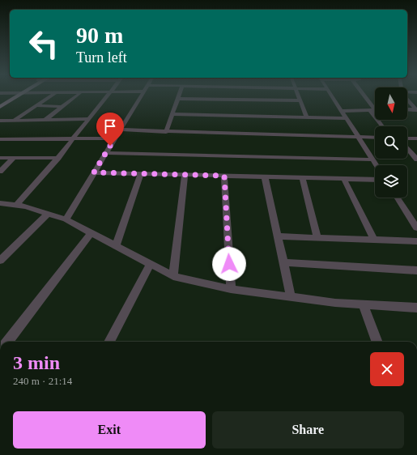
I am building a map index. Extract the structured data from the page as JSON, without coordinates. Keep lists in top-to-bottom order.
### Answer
{
  "north": "bottom",
  "page": {
    "turn": ["90 m", "Turn left"],
    "heading": ["3 min", "240 m · 21:14"],
    "buttons": ["Exit", "Share"]
  }
}
